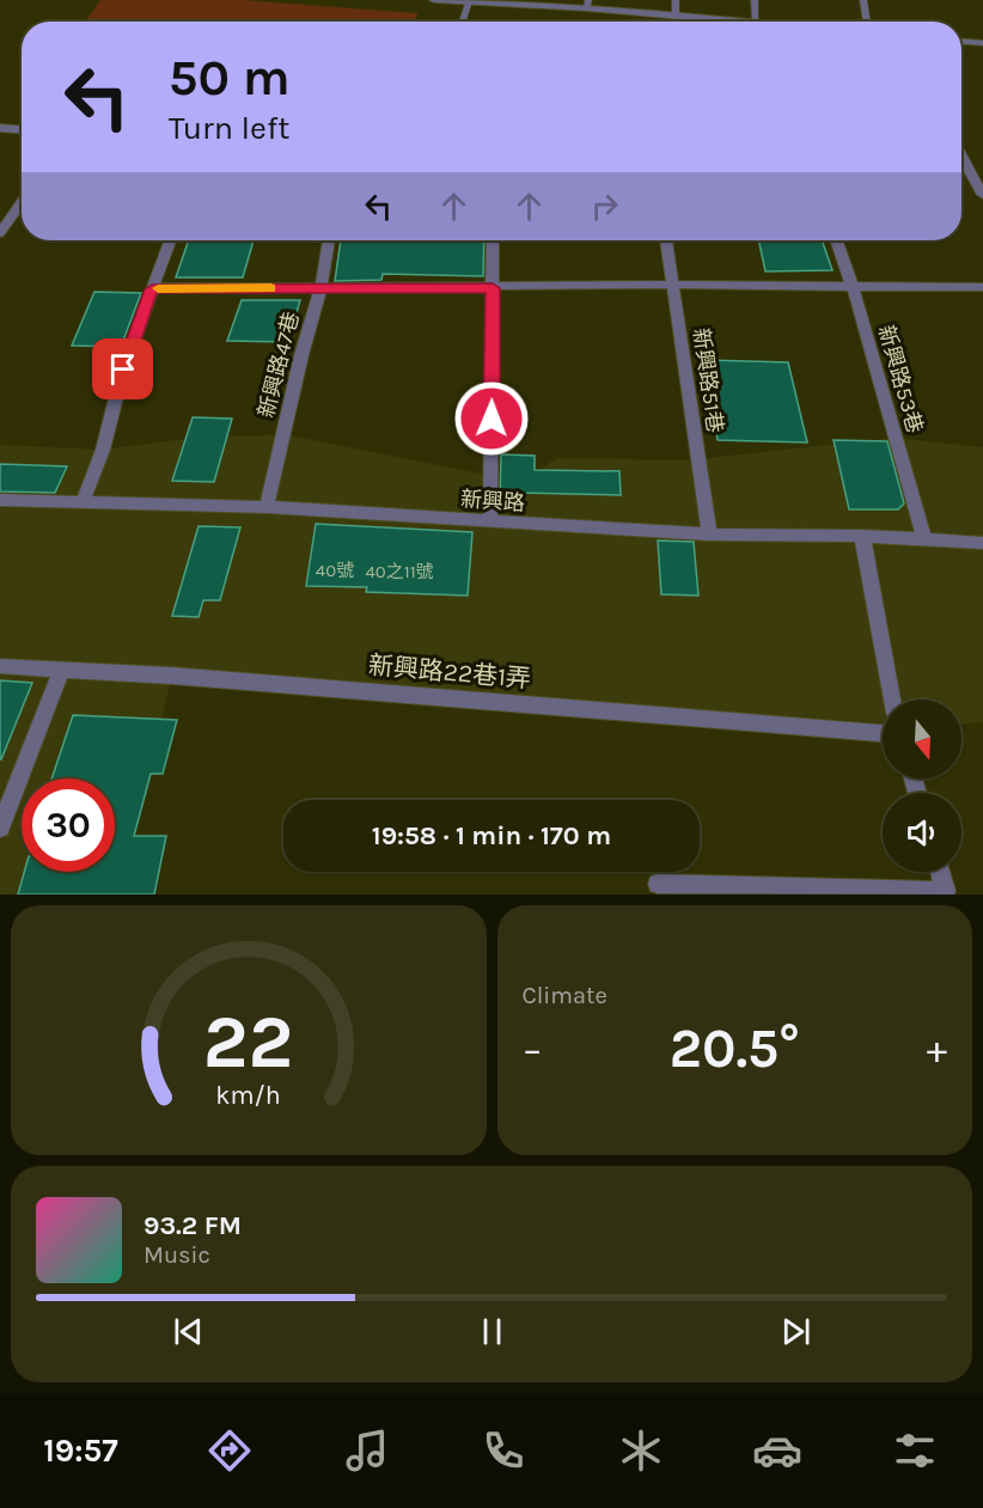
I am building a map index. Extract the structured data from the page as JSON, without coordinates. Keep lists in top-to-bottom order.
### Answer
{
  "streets": {
    "street": [
      "新興路47巷",
      "新興路53巷",
      "新興路51巷",
      "新興路",
      "新興路22巷1弄"
    ]
  },
  "crossings": [
    ["新興路47巷", "新興路"],
    ["新興路53巷", "新興路"],
    ["新興路51巷", "新興路"]
  ],
  "house_numbers": ["40號", "40之11號"],
  "north": "bottom",
  "page": {
    "turn": ["50 m", "Turn left"],
    "limit": "30",
    "trip": "19:58 · 1 min · 170 m",
    "tile": "Climate",
    "heat": ["−", "20.5°", "+"],
    "song": ["93.2 FM", "Music"],
    "tabs": "19:57",
    "gauge": ["22", "km/h"]
  }
}
